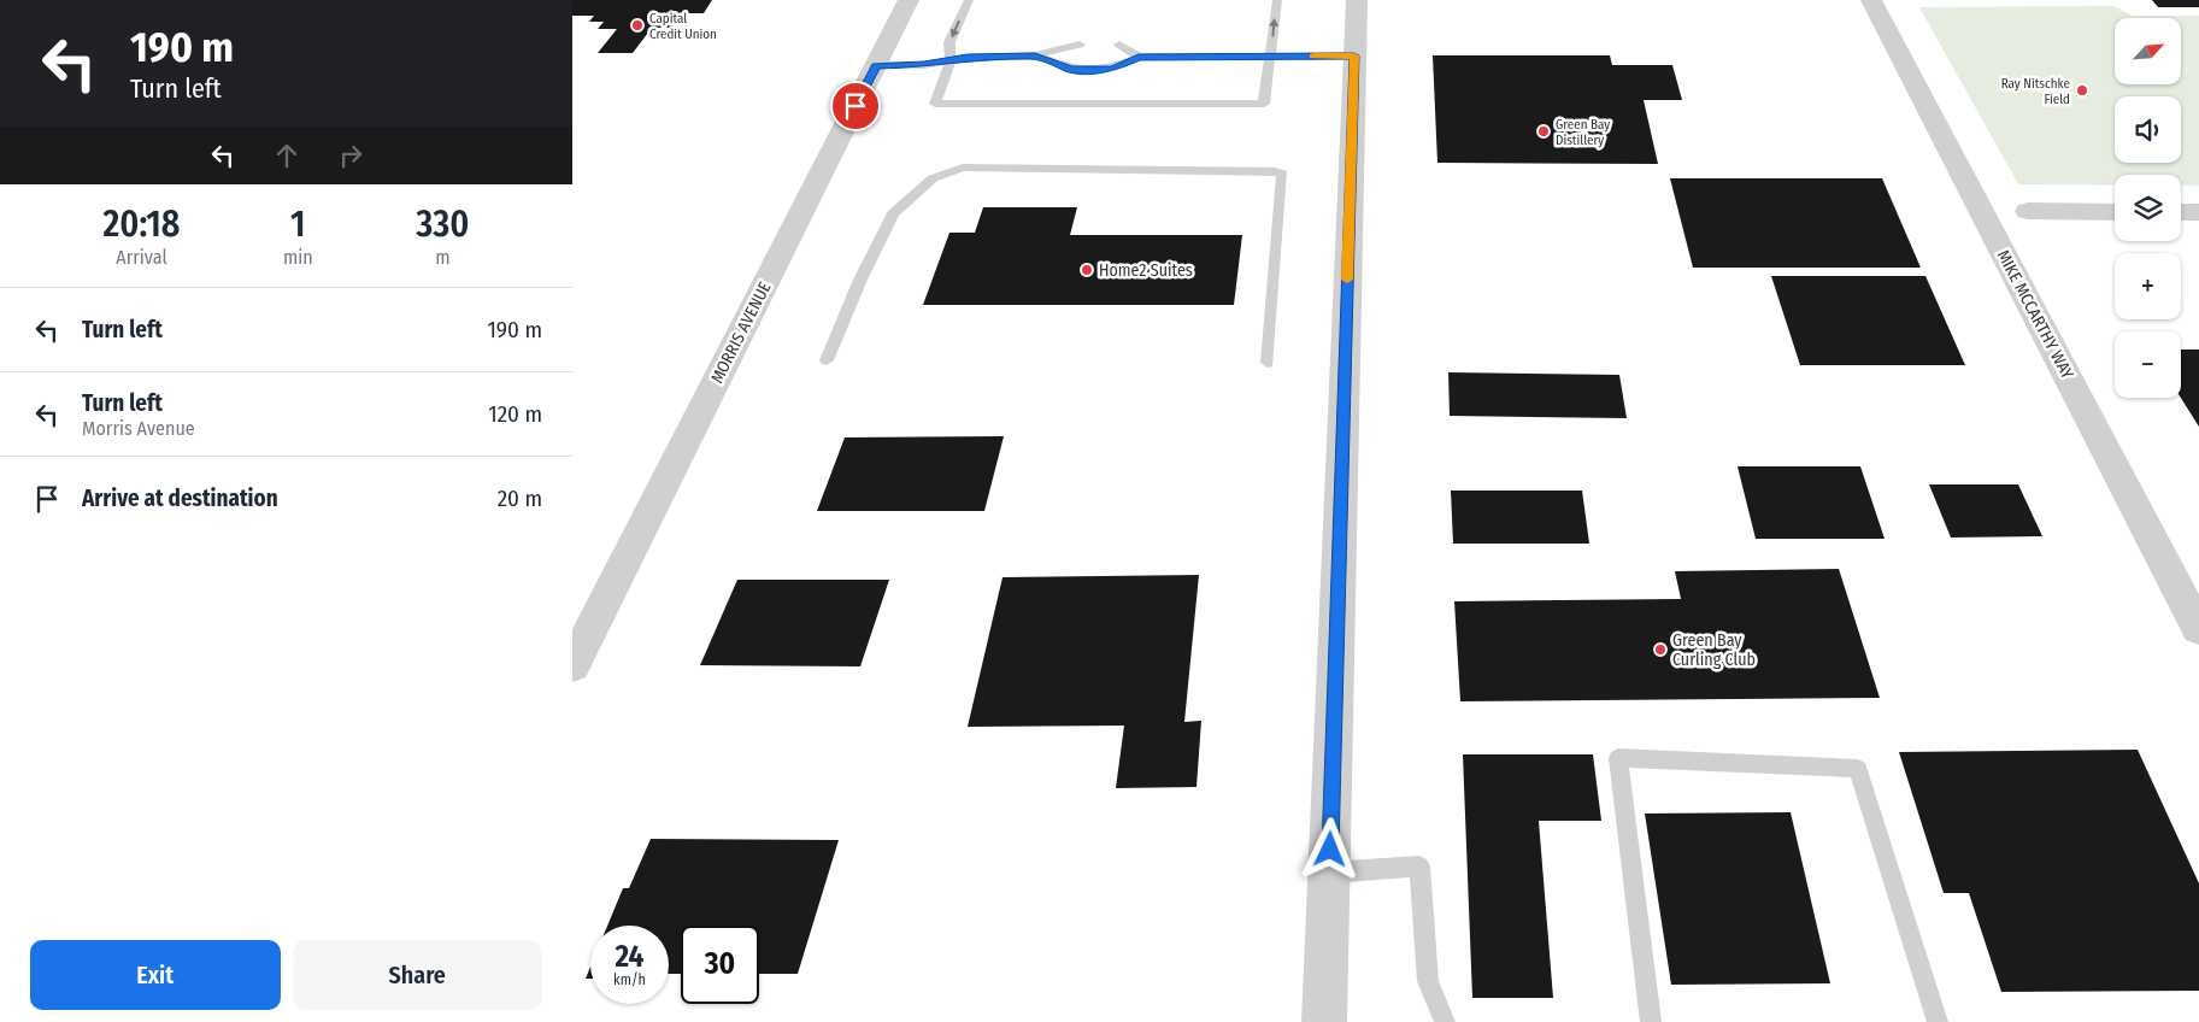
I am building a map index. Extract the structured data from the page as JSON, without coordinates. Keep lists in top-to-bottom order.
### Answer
{
  "streets": {
    "street": ["MIKE MCCARTHY WAY", "MORRIS AVENUE"]
  },
  "places": [
    "Capital Credit Union",
    "Ray Nitschke Field",
    "Green Bay Distillery",
    "Home2 Suites",
    "Green Bay Curling Club"
  ],
  "north": "top right",
  "page": {
    "turn": ["190 m", "Turn left"],
    "map_buttons": ["+", "−"],
    "eta": [
      "20:18",
      "Arrival",
      "1",
      "min",
      "330",
      "m"
    ],
    "list": [
      {
        "name": "Turn left",
        "value": "190 m"
      },
      {
        "name": "Turn left",
        "note": "Morris Avenue",
        "value": "120 m"
      },
      {
        "name": "Arrive at destination",
        "value": "20 m"
      }
    ],
    "speed": "24 km/h",
    "limit": "30",
    "buttons": ["Exit", "Share"]
  }
}
